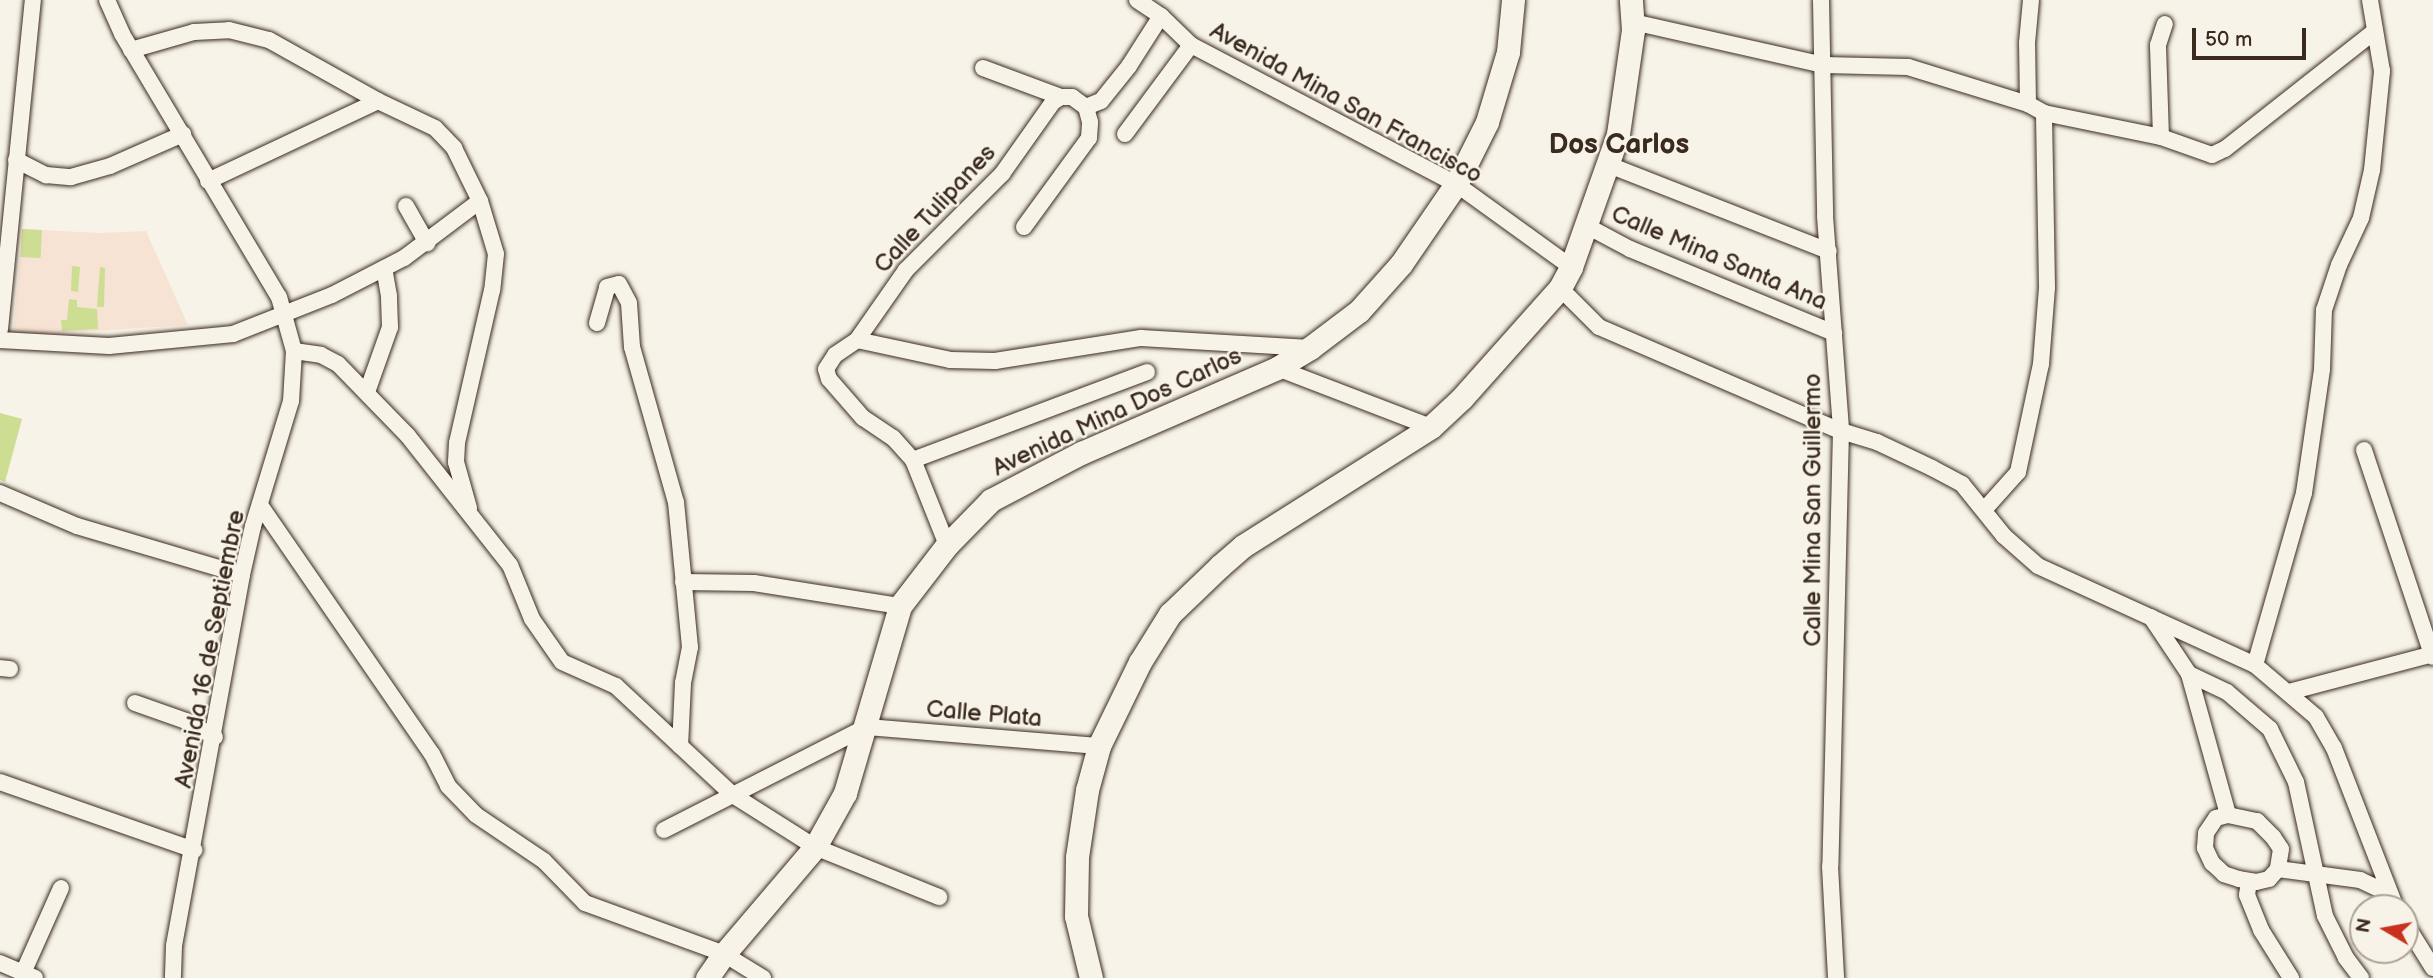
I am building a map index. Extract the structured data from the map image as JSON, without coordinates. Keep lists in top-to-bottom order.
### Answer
{
  "streets": {
    "street": [
      "Avenida Mina San Francisco",
      "Calle Tulipanes",
      "Calle Mina Santa Ana",
      "Avenida Mina Dos Carlos",
      "Calle Mina San Guillermo",
      "Avenida 16 de Septiembre",
      "Calle Plata"
    ]
  },
  "crossings": [
    ["Avenida Mina San Francisco", "Avenida Mina Dos Carlos"],
    ["Calle Mina Santa Ana", "Calle Mina San Guillermo"],
    ["Avenida Mina Dos Carlos", "Calle Plata"]
  ],
  "districts": ["Dos Carlos"],
  "scale_bar": "50 m",
  "north": "left"
}
